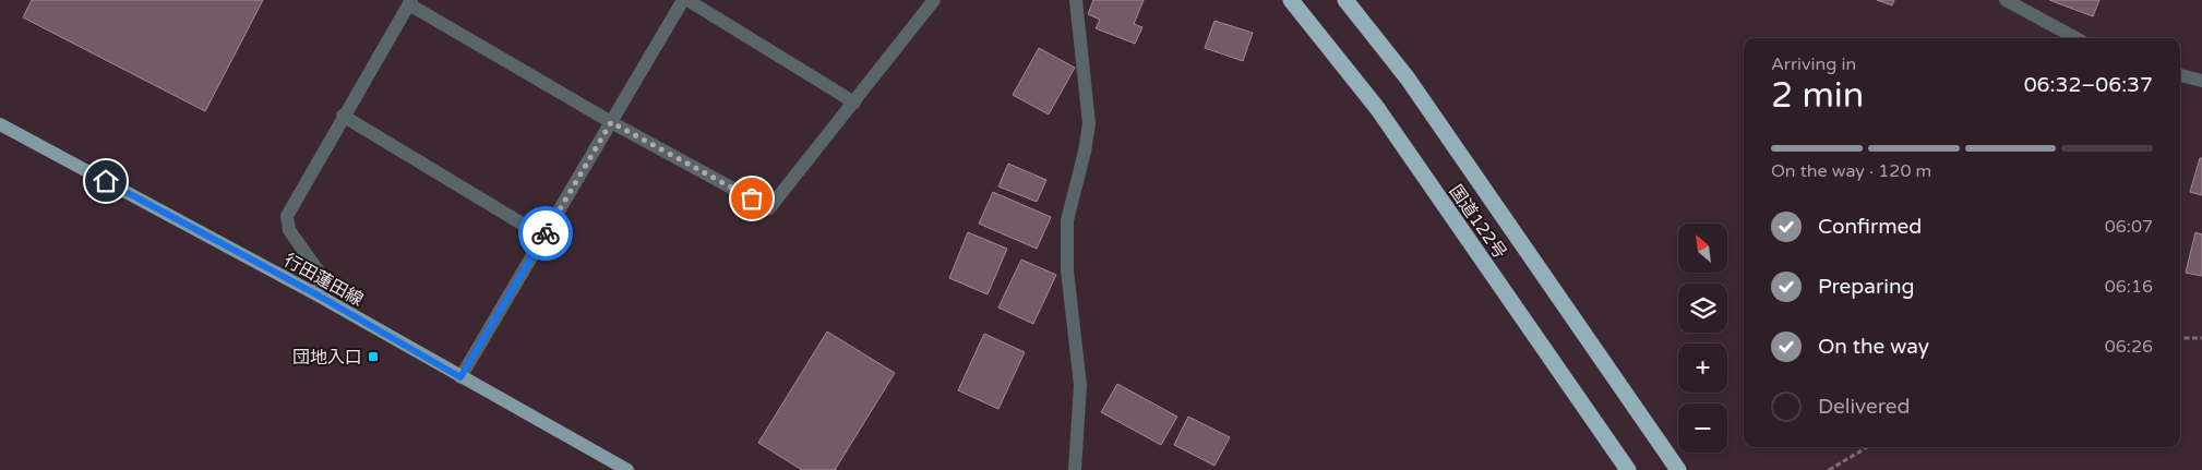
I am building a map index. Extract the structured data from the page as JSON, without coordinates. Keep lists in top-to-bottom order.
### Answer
{
  "streets": {
    "highway": ["国道122号"],
    "main road": ["行田蓮田線"]
  },
  "places": {
    "transit": ["団地入口"]
  },
  "north": "top left",
  "page": {
    "heading": ["2 min", "Arriving in", "06:32–06:37"],
    "bar": "On the way · 120 m",
    "list": [
      ["Confirmed", "06:07"],
      ["Preparing", "06:16"],
      ["On the way", "06:26"],
      "Delivered"
    ],
    "map_buttons": ["+", "−"]
  }
}
